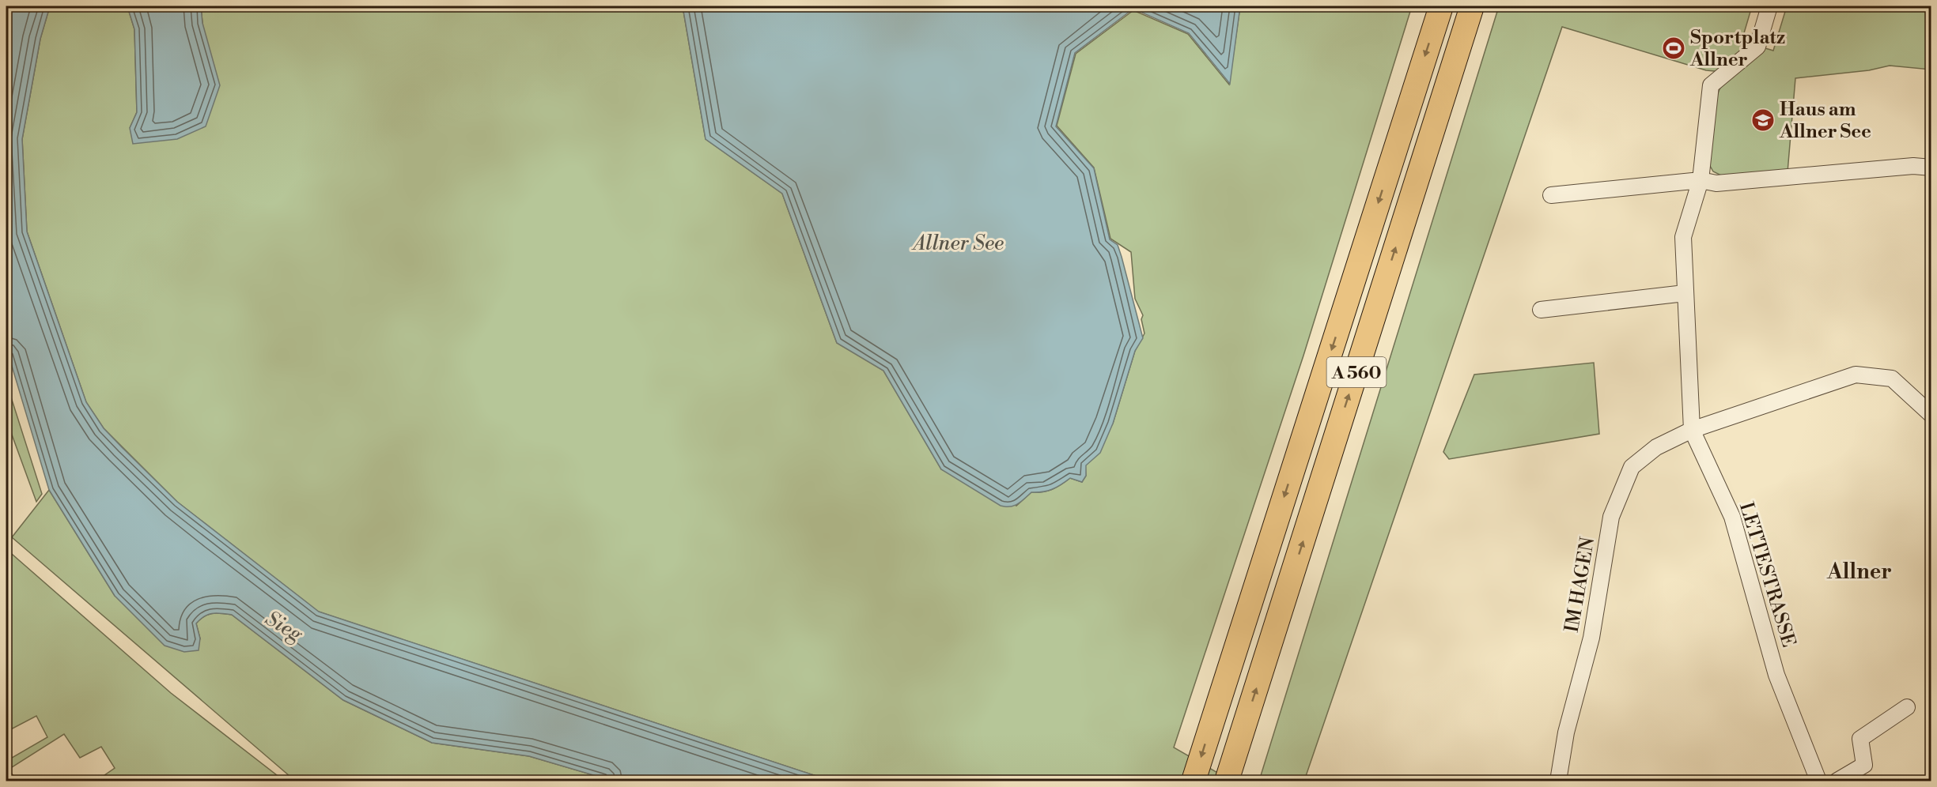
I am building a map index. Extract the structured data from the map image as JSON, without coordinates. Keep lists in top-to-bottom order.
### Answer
{
  "streets": {
    "highway": ["A 560"],
    "street": ["LETTESTRASSE", "IM HAGEN"]
  },
  "crossings": [
    ["LETTESTRASSE", "IM HAGEN"]
  ],
  "districts": ["Allner"],
  "water": ["Allner See", "Sieg"],
  "places": {
    "sports": ["Sportplatz Allner"],
    "school or university": ["Haus am Allner See"]
  }
}
